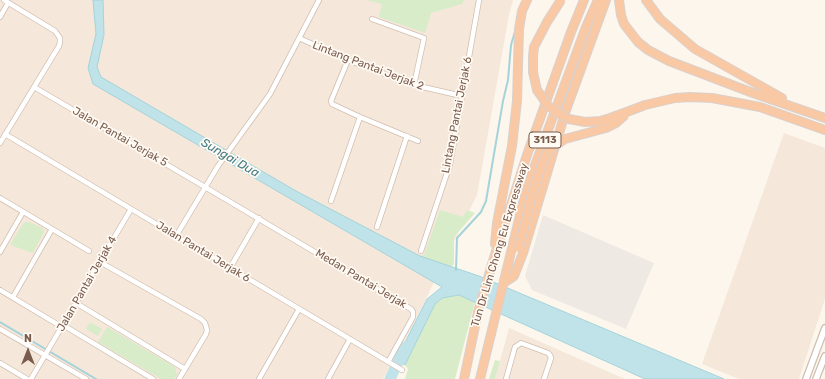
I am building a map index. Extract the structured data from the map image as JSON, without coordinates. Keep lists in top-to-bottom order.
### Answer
{
  "streets": {
    "highway": ["3113", "Tun Dr Lim Chong Eu Expressway"],
    "street": [
      "Lintang Pantai Jerjak 2",
      "Lintang Pantai Jerjak 6",
      "Jalan Pantai Jerjak 5",
      "Jalan Pantai Jerjak 6",
      "Medan Pantai Jerjak",
      "Jalan Pantai Jerjak 4"
    ]
  },
  "crossings": [
    ["Lintang Pantai Jerjak 2", "Lintang Pantai Jerjak 6"],
    ["Jalan Pantai Jerjak 5", "Medan Pantai Jerjak"],
    ["Jalan Pantai Jerjak 6", "Medan Pantai Jerjak"],
    ["Jalan Pantai Jerjak 6", "Jalan Pantai Jerjak 4"]
  ],
  "water": ["Sungai Dua"],
  "north": "top"
}
